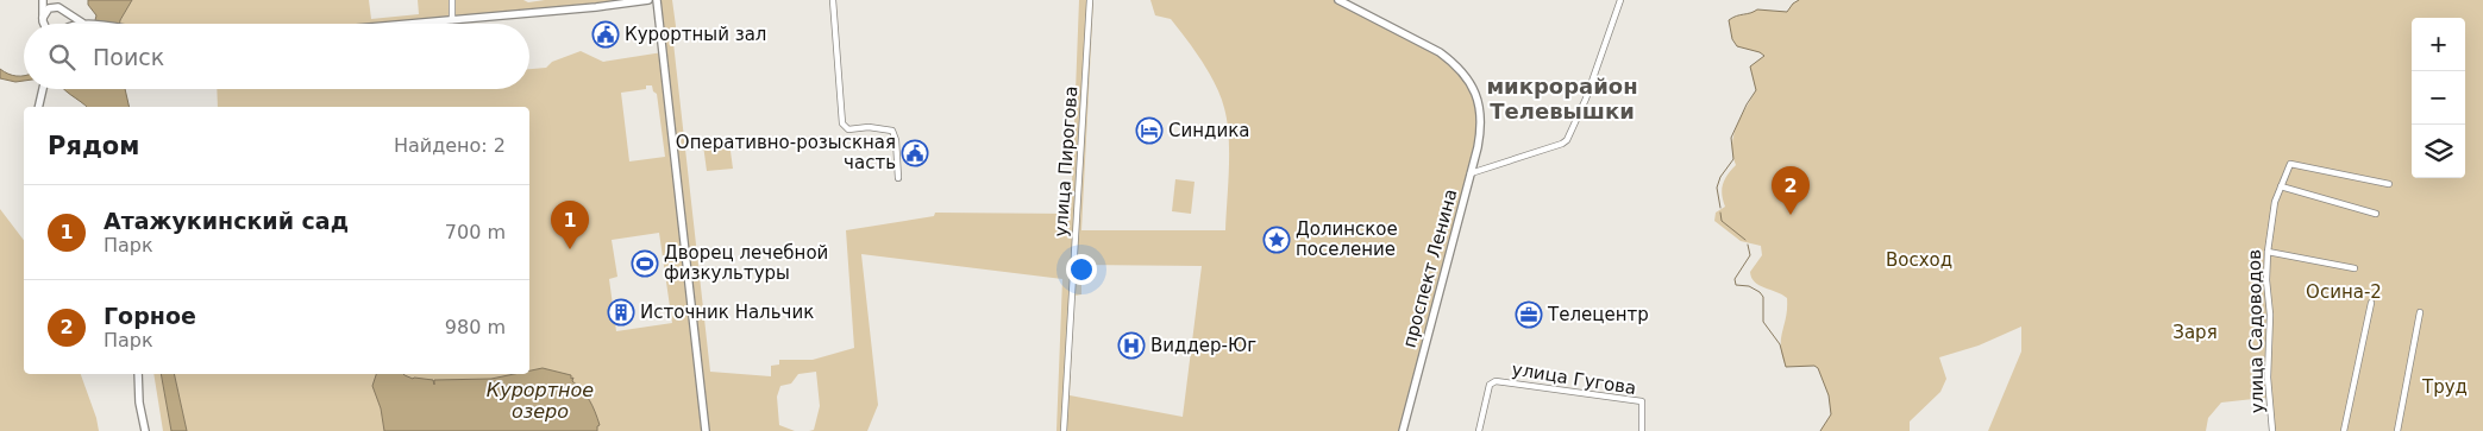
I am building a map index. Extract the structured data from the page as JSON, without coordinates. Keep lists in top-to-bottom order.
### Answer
{
  "streets": {
    "street": [
      "улица Пирогова",
      "проспект Ленина",
      "улица Садоводов",
      "улица Гугова"
    ]
  },
  "districts": ["микрорайон Телевышки"],
  "water": ["Курортное озеро"],
  "parks": [
    "Восход",
    "Осина-2",
    "Заря",
    "Труд"
  ],
  "places": {
    "public building": ["Курортный зал", "Оперативно-розыскная часть"],
    "hotel": ["Синдика"],
    "place": ["Долинское поселение"],
    "sports": ["Дворец лечебной физкультуры"],
    "building": ["Источник Нальчик"],
    "office": ["Телецентр"],
    "hospital": ["Виддер-Юг"]
  },
  "page": {
    "map_buttons": ["+", "−"],
    "search": "Поиск",
    "heading": ["Рядом", "Найдено: 2"],
    "pins": ["2", "1"],
    "list": [
      {
        "mark": "1",
        "name": "Атажукинский сад",
        "note": "Парк",
        "value": "700 m"
      },
      {
        "mark": "2",
        "name": "Горное",
        "note": "Парк",
        "value": "980 m"
      }
    ]
  }
}
